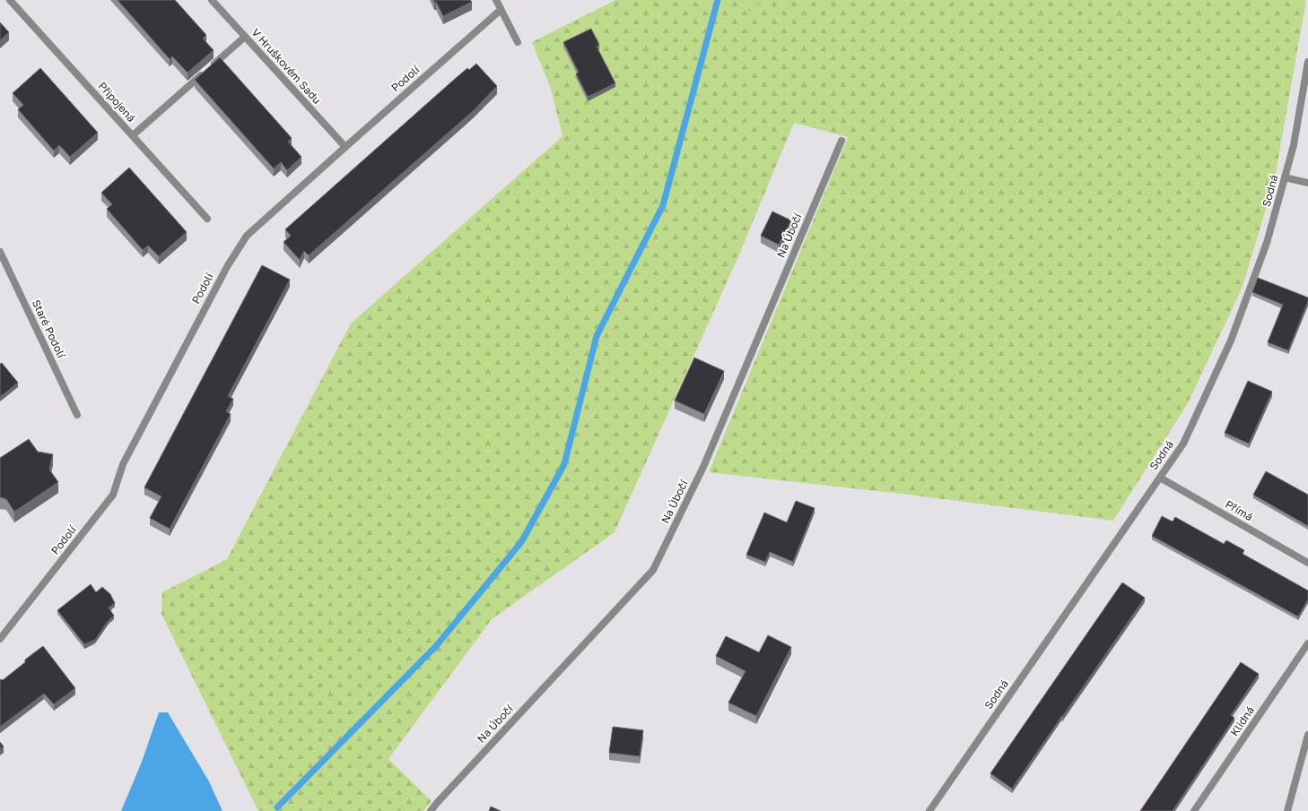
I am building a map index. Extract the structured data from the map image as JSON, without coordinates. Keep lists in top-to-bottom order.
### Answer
{
  "streets": {
    "street": [
      "V Hruškovém Sadu",
      "Podolí",
      "Připojená",
      "Sodná",
      "Na Úbočí",
      "Staré Podolí",
      "Přímá",
      "Klidná"
    ]
  },
  "crossings": [
    ["V Hruškovém Sadu", "Podolí"],
    ["Sodná", "Přímá"]
  ]
}
